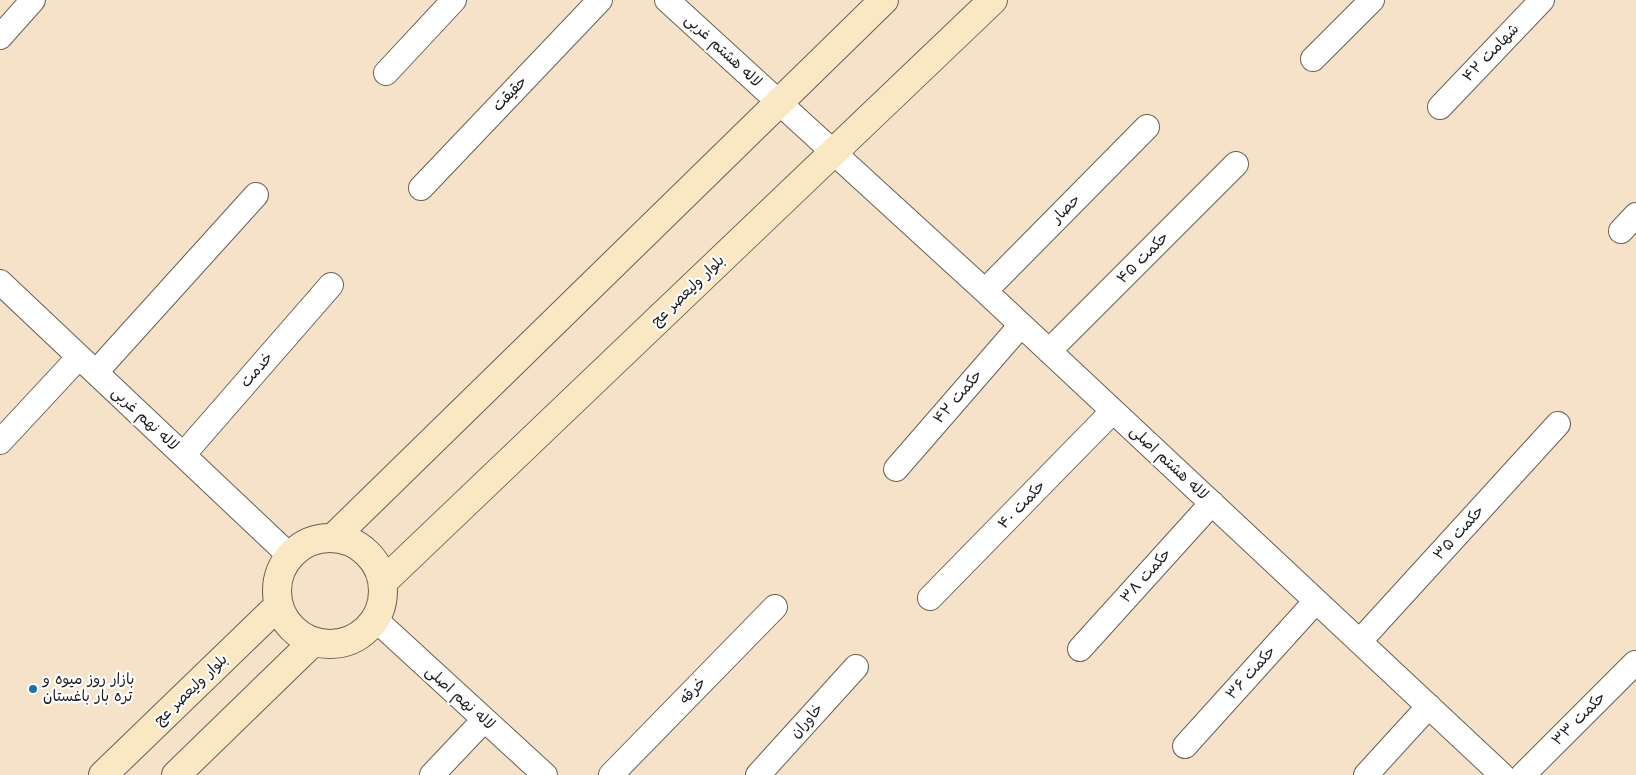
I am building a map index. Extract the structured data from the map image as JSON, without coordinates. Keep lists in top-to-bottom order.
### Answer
{
  "streets": {
    "main road": ["بلوار ولیعصر عج"],
    "street": [
      "لاله هشتم غربی",
      "شهامت ۴۲",
      "حقیقت",
      "حصار",
      "حکمت ۴۵",
      "خدمت",
      "حکمت ۴۲",
      "لاله نهم غربی",
      "لاله هشتم اصلی",
      "حکمت ۴۰",
      "حکمت ۳۵",
      "حکمت ۳۸",
      "حکمت ۳۶",
      "خرقه",
      "لاله نهم اصلی",
      "حکمت ۳۳",
      "خاوران"
    ]
  },
  "crossings": [
    ["لاله هشتم غربی", "بلوار ولیعصر عج"],
    ["لاله هشتم غربی", "لاله هشتم اصلی"],
    ["حصار", "لاله هشتم اصلی"],
    ["حکمت ۴۵", "لاله هشتم اصلی"],
    ["بلوار ولیعصر عج", "لاله نهم غربی"],
    ["بلوار ولیعصر عج", "لاله هشتم اصلی"],
    ["بلوار ولیعصر عج", "لاله نهم اصلی"],
    ["خدمت", "لاله نهم غربی"],
    ["حکمت ۴۲", "لاله هشتم اصلی"],
    ["لاله نهم غربی", "لاله نهم اصلی"],
    ["لاله هشتم اصلی", "حکمت ۴۰"],
    ["لاله هشتم اصلی", "حکمت ۳۵"],
    ["لاله هشتم اصلی", "حکمت ۳۸"],
    ["لاله هشتم اصلی", "حکمت ۳۶"]
  ],
  "places": ["بازار روز میوه و تره بار باغستان"]
}
